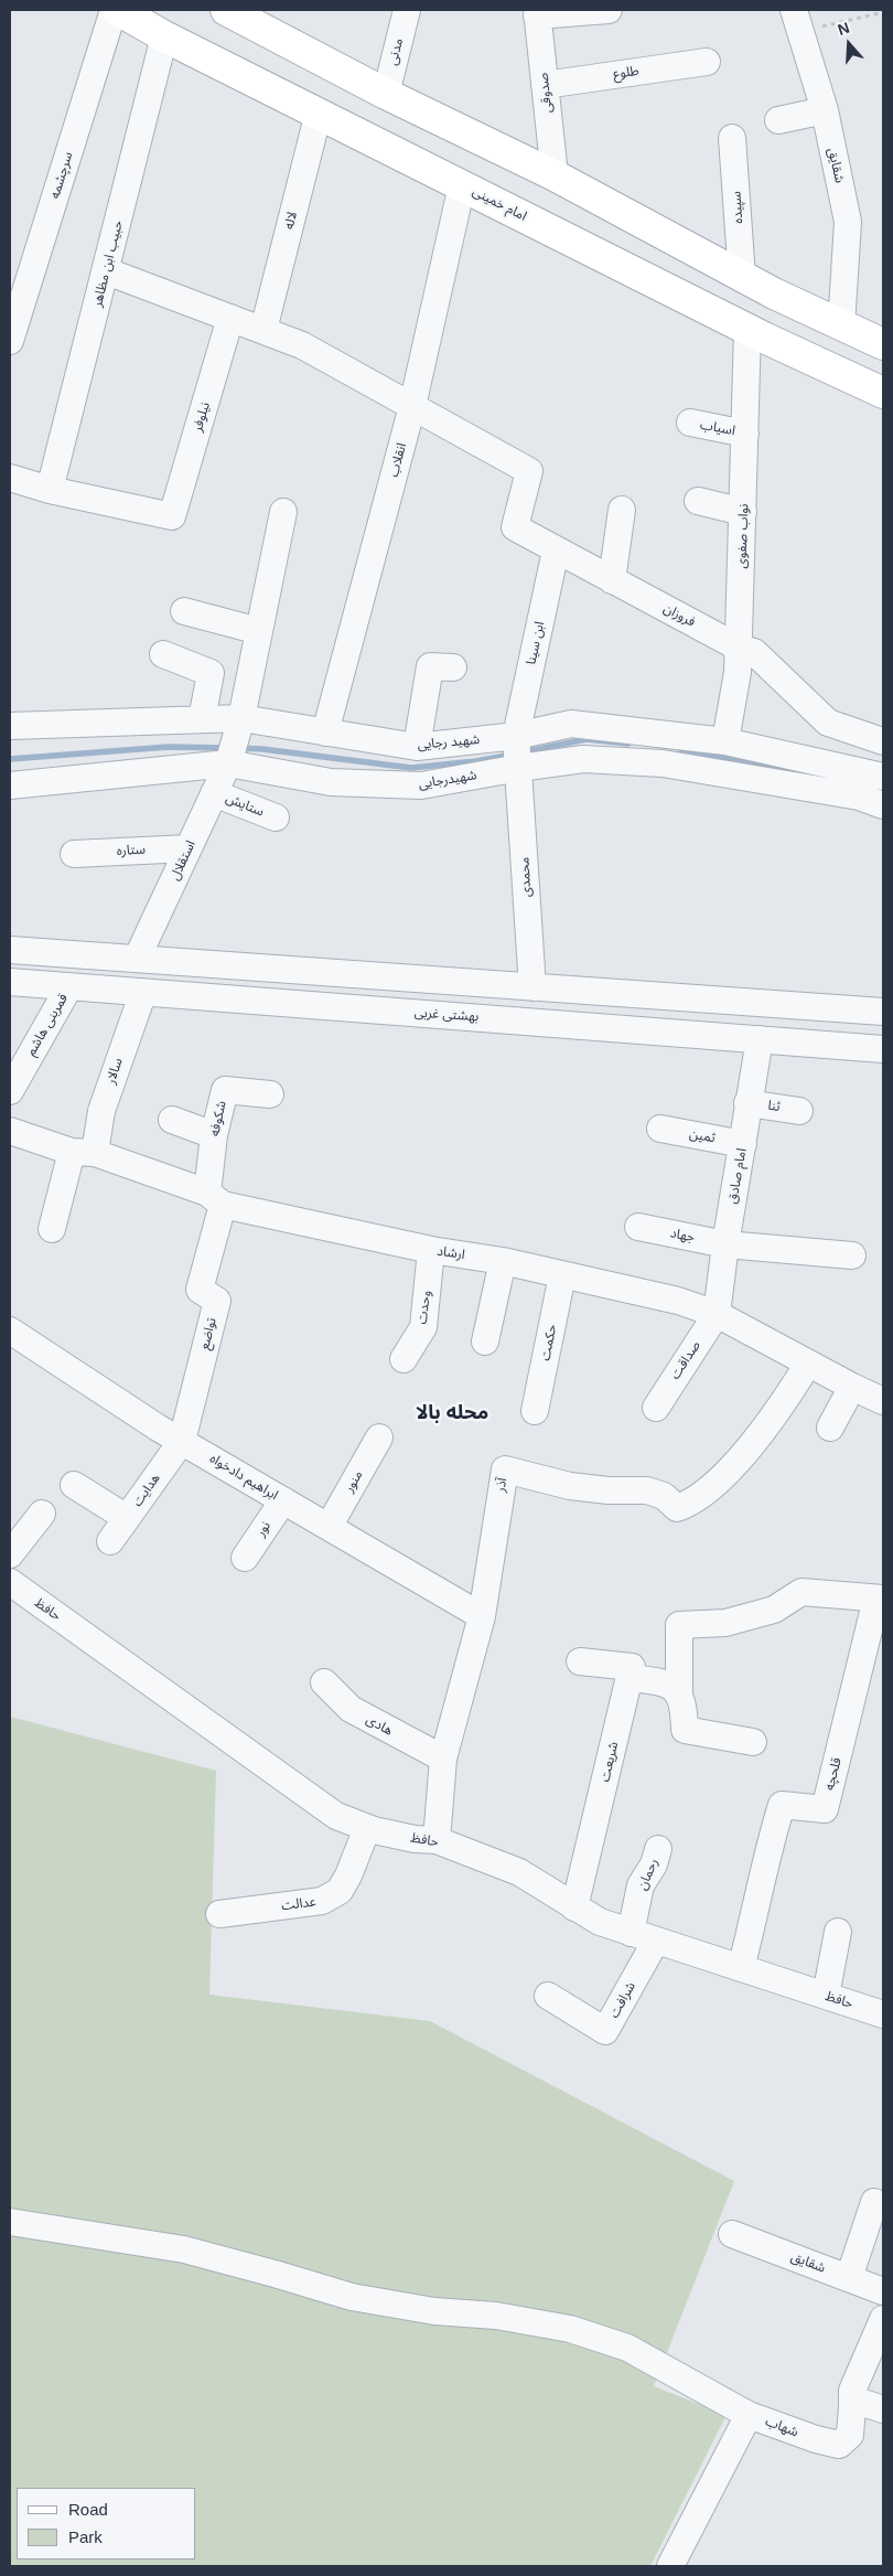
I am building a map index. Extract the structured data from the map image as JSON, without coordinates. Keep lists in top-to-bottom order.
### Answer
{
  "streets": {
    "main road": ["امام خمینی"],
    "street": [
      "مدنی",
      "طلوع",
      "صدوقی",
      "شقایق",
      "سرچشمه",
      "سپیده",
      "لاله",
      "حبیب ابن مظاهر",
      "نیلوفر",
      "اسیاب",
      "انقلاب",
      "نواب صفوی",
      "فروزان",
      "ابن سینا",
      "شهید رجایی",
      "شهیدرجایی",
      "ستایش",
      "ستاره",
      "استقلال",
      "محمدی",
      "بهشتی غربی",
      "قمربنی هاشم",
      "سالار",
      "ثنا",
      "شکوفه",
      "ثمین",
      "امام صادق",
      "جهاد",
      "ارشاد",
      "وحدت",
      "تواضع",
      "حکمت",
      "صداقت",
      "ابراهیم دادخواه",
      "منور",
      "آذر",
      "هدایت",
      "نور",
      "حافظ",
      "هادی",
      "شریعت",
      "قلحچه",
      "رحمان",
      "عدالت",
      "شرافت",
      "شهاب"
    ]
  },
  "crossings": [
    ["طلوع", "صدوقی"],
    ["سرچشمه", "امام خمینی"],
    ["امام خمینی", "لاله"],
    ["امام خمینی", "حبیب ابن مظاهر"],
    ["امام خمینی", "انقلاب"],
    ["امام خمینی", "نواب صفوی"],
    ["حبیب ابن مظاهر", "نیلوفر"],
    ["اسیاب", "نواب صفوی"],
    ["انقلاب", "فروزان"],
    ["انقلاب", "شهید رجایی"],
    ["نواب صفوی", "فروزان"],
    ["نواب صفوی", "شهید رجایی"],
    ["فروزان", "ابن سینا"],
    ["ابن سینا", "شهید رجایی"],
    ["ابن سینا", "شهیدرجایی"],
    ["ابن سینا", "محمدی"],
    ["شهید رجایی", "استقلال"],
    ["شهیدرجایی", "استقلال"],
    ["شهیدرجایی", "محمدی"],
    ["ستایش", "استقلال"],
    ["ستاره", "استقلال"],
    ["بهشتی غربی", "قمربنی هاشم"],
    ["بهشتی غربی", "سالار"],
    ["بهشتی غربی", "امام صادق"],
    ["سالار", "ارشاد"],
    ["ثنا", "امام صادق"],
    ["شکوفه", "ارشاد"],
    ["شکوفه", "تواضع"],
    ["ثمین", "امام صادق"],
    ["امام صادق", "جهاد"],
    ["امام صادق", "ارشاد"],
    ["امام صادق", "صداقت"],
    ["ارشاد", "وحدت"],
    ["ارشاد", "تواضع"],
    ["ارشاد", "حکمت"],
    ["ارشاد", "صداقت"],
    ["ارشاد", "آذر"],
    ["تواضع", "ابراهیم دادخواه"],
    ["تواضع", "هدایت"],
    ["ابراهیم دادخواه", "منور"],
    ["ابراهیم دادخواه", "آذر"],
    ["ابراهیم دادخواه", "هدایت"],
    ["ابراهیم دادخواه", "نور"],
    ["آذر", "حافظ"],
    ["آذر", "هادی"],
    ["حافظ", "شریعت"],
    ["حافظ", "قلحچه"],
    ["حافظ", "رحمان"],
    ["حافظ", "عدالت"],
    ["حافظ", "شرافت"]
  ],
  "districts": ["محله بالا"],
  "legend": ["Road", "Park"],
  "north": "top"
}
